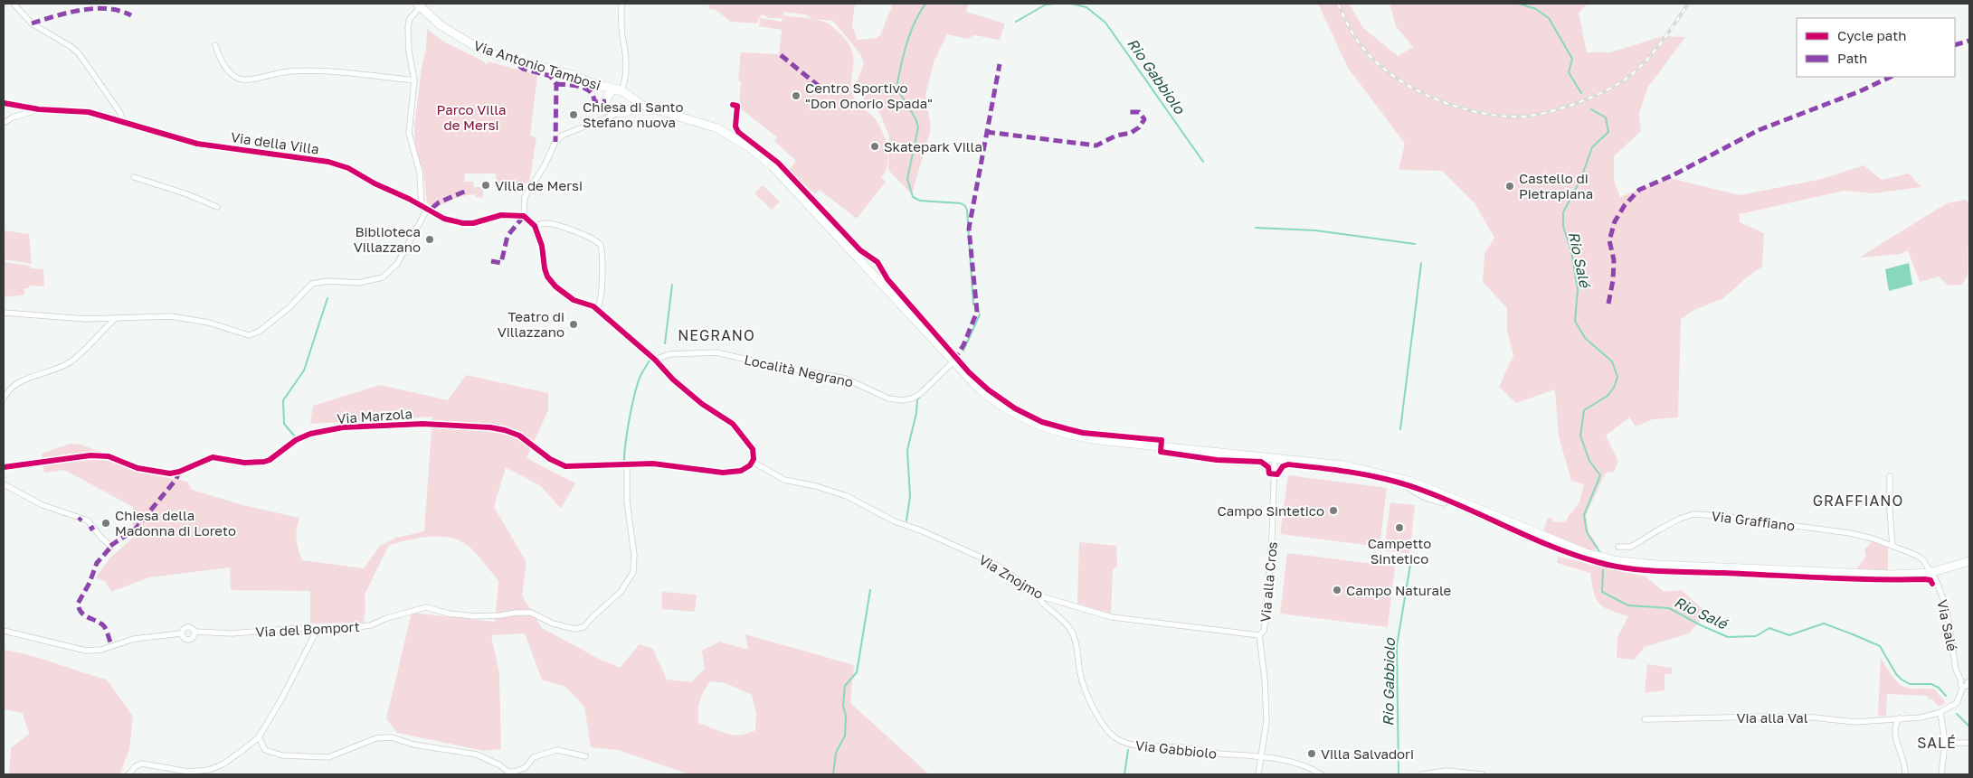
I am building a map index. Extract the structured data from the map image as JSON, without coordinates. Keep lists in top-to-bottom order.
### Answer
{
  "streets": {
    "main road": ["Via Antonio Tambosi"],
    "street": [
      "Via della Villa",
      "Località Negrano",
      "Via Marzola",
      "Via Graffiano",
      "Via Znojmo",
      "Via alla Cros",
      "Via Salé",
      "Via del Bomport",
      "Via alla Val",
      "Via Gabbiolo"
    ]
  },
  "crossings": [
    ["Via Marzola", "Via Znojmo"],
    ["Via Marzola", "Via del Bomport"],
    ["Via Graffiano", "Via Salé"],
    ["Via Znojmo", "Via alla Cros"],
    ["Via Znojmo", "Via Gabbiolo"],
    ["Via alla Cros", "Via Gabbiolo"]
  ],
  "districts": ["NEGRANO", "GRAFFIANO", "SALÉ"],
  "water": ["Rio Gabbiolo", "Rio Salé"],
  "parks": ["Parco Villa de Mersi"],
  "places": [
    "Centro Sportivo \"Don Onorio Spada\"",
    "Chiesa di Santo Stefano nuova",
    "Skatepark Villa",
    "Villa de Mersi",
    "Castello di Pietrapiana",
    "Biblioteca Villazzano",
    "Teatro di Villazzano",
    "Campo Sintetico",
    "Chiesa della Madonna di Loreto",
    "Campetto Sintetico",
    "Campo Naturale",
    "Villa Salvadori"
  ],
  "legend": ["Cycle path", "Path"]
}
